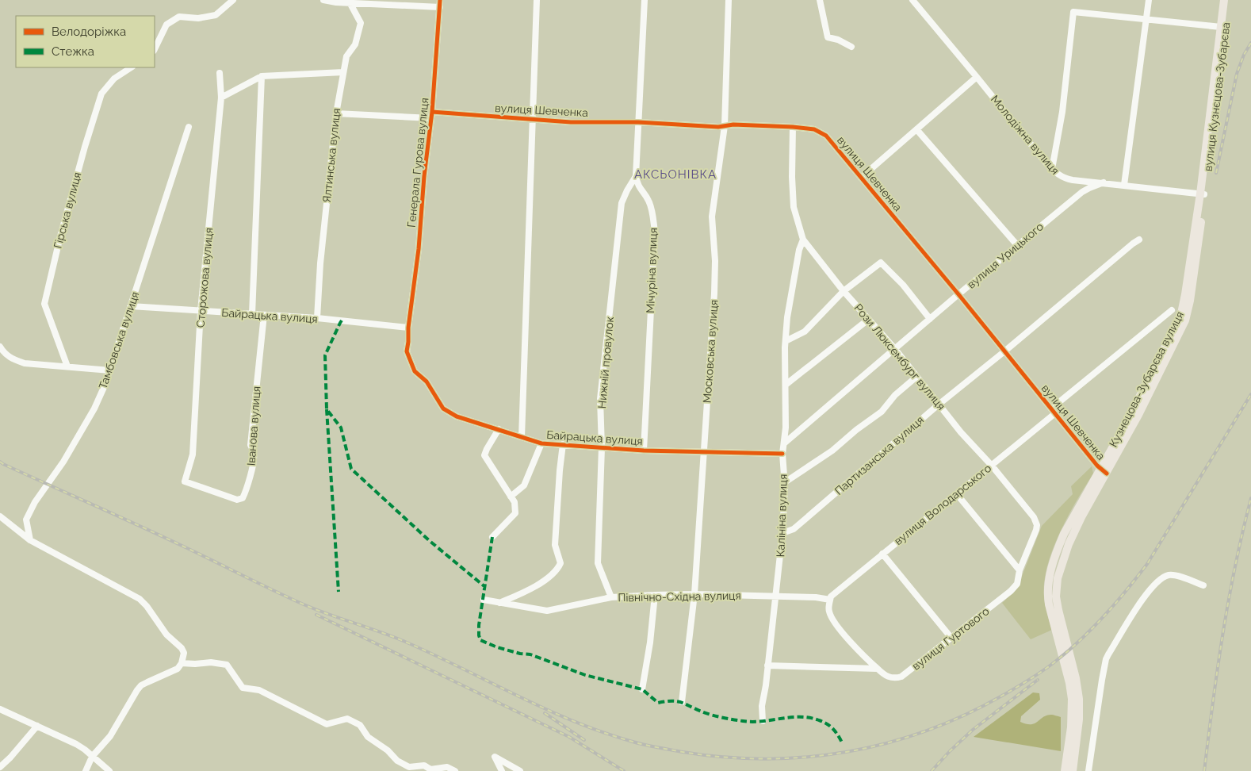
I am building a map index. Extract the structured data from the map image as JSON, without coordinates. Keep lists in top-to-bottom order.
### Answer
{
  "streets": {
    "main road": ["вулиця Кузнєцова-Зубарєва", "Кузнецова-Зубарєва вулиця"],
    "street": [
      "вулиця Шевченка",
      "Молодіжна вулиця",
      "Ялтинська вулиця",
      "Генерала Гурова вулиця",
      "Гірська вулиця",
      "вулиця Урицького",
      "Мічуріна вулиця",
      "Сторожова вулиця",
      "Байрацька вулиця",
      "Тамбовська вулиця",
      "Московська вулиця",
      "Рози Люксембург вулиця",
      "Нижній провулок",
      "Іванова вулиця",
      "Партизанська вулиця",
      "вулиця Володарського",
      "Калініна вулиця",
      "Північно-Східна вулиця",
      "вулиця Гуртового"
    ]
  },
  "crossings": [
    ["вулиця Кузнєцова-Зубарєва", "Молодіжна вулиця"],
    ["вулиця Кузнєцова-Зубарєва", "Кузнецова-Зубарєва вулиця"],
    ["вулиця Шевченка", "Ялтинська вулиця"],
    ["вулиця Шевченка", "Генерала Гурова вулиця"],
    ["вулиця Шевченка", "вулиця Урицького"],
    ["вулиця Шевченка", "Мічуріна вулиця"],
    ["вулиця Шевченка", "Московська вулиця"],
    ["вулиця Шевченка", "Рози Люксембург вулиця"],
    ["вулиця Шевченка", "Кузнецова-Зубарєва вулиця"],
    ["вулиця Шевченка", "Партизанська вулиця"],
    ["вулиця Шевченка", "вулиця Володарського"],
    ["Молодіжна вулиця", "вулиця Урицького"],
    ["Молодіжна вулиця", "Кузнецова-Зубарєва вулиця"],
    ["Ялтинська вулиця", "Байрацька вулиця"],
    ["Генерала Гурова вулиця", "Байрацька вулиця"],
    ["вулиця Урицького", "Рози Люксембург вулиця"],
    ["вулиця Урицького", "Калініна вулиця"],
    ["Мічуріна вулиця", "Байрацька вулиця"],
    ["Мічуріна вулиця", "Нижній провулок"],
    ["Сторожова вулиця", "Байрацька вулиця"],
    ["Сторожова вулиця", "Іванова вулиця"],
    ["Байрацька вулиця", "Тамбовська вулиця"],
    ["Байрацька вулиця", "Московська вулиця"],
    ["Байрацька вулиця", "Нижній провулок"],
    ["Байрацька вулиця", "Іванова вулиця"],
    ["Байрацька вулиця", "Калініна вулиця"],
    ["Московська вулиця", "Північно-Східна вулиця"],
    ["Рози Люксембург вулиця", "Партизанська вулиця"],
    ["Рози Люксембург вулиця", "вулиця Володарського"],
    ["Рози Люксембург вулиця", "Калініна вулиця"],
    ["Рози Люксембург вулиця", "вулиця Гуртового"],
    ["Нижній провулок", "Північно-Східна вулиця"],
    ["Партизанська вулиця", "Калініна вулиця"],
    ["вулиця Володарського", "Північно-Східна вулиця"],
    ["Калініна вулиця", "Північно-Східна вулиця"],
    ["Калініна вулиця", "вулиця Гуртового"]
  ],
  "districts": ["АКСЬОНІВКА"],
  "legend": ["Велодоріжка", "Стежка"]
}
